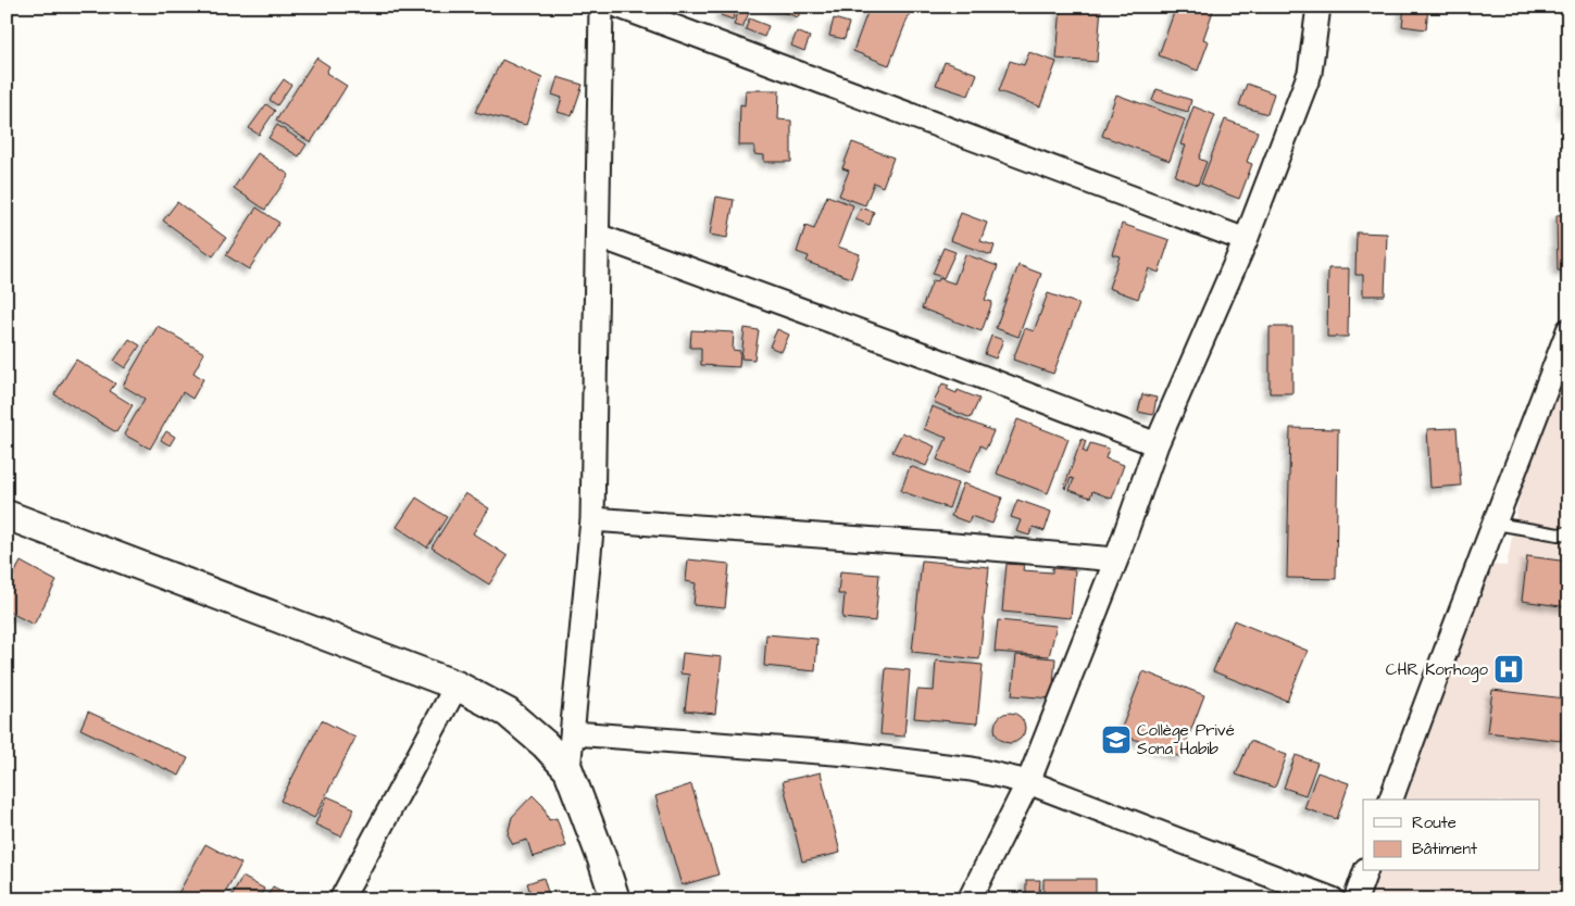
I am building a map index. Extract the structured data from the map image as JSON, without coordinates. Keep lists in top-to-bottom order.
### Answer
{
  "places": {
    "hospital": ["CHR Korhogo"],
    "school or university": ["Collège Privé Sona Habib"]
  },
  "legend": ["Route", "Bâtiment"]
}
